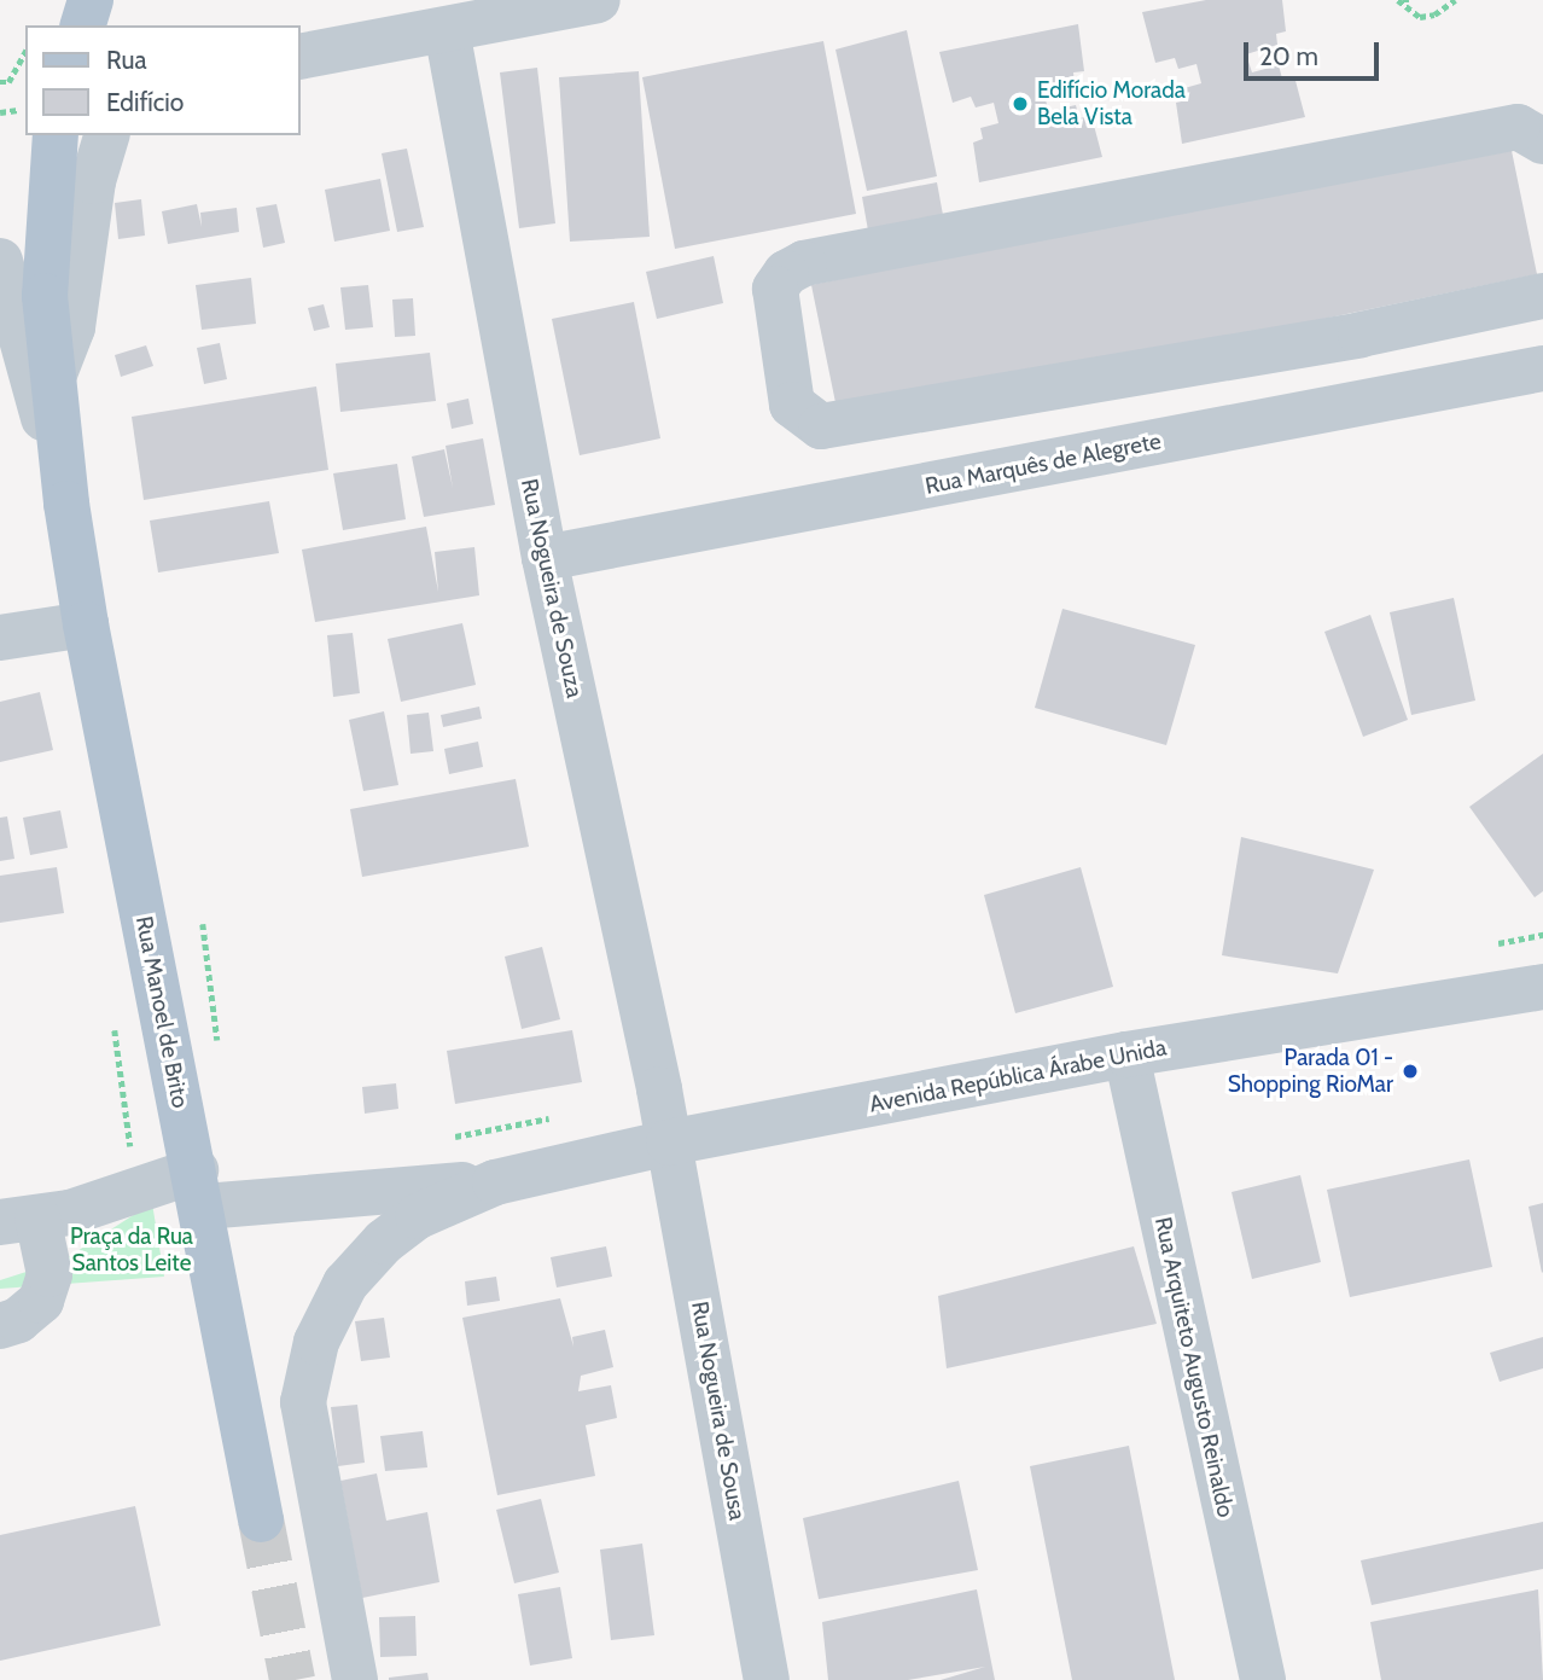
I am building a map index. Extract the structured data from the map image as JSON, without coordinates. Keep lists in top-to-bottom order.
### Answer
{
  "streets": {
    "main road": ["Rua Manoel de Brito"],
    "street": [
      "Rua Marquês de Alegrete",
      "Rua Nogueira de Souza",
      "Avenida República Árabe Unida",
      "Rua Arquiteto Augusto Reinaldo",
      "Rua Nogueira de Sousa"
    ]
  },
  "crossings": [
    ["Rua Marquês de Alegrete", "Rua Nogueira de Souza"],
    ["Rua Nogueira de Souza", "Avenida República Árabe Unida"],
    ["Rua Nogueira de Souza", "Rua Nogueira de Sousa"],
    ["Rua Manoel de Brito", "Avenida República Árabe Unida"],
    ["Avenida República Árabe Unida", "Rua Arquiteto Augusto Reinaldo"],
    ["Avenida República Árabe Unida", "Rua Nogueira de Sousa"]
  ],
  "parks": ["Praça da Rua Santos Leite"],
  "places": ["Edifício Morada Bela Vista", "Parada 01 - Shopping RioMar"],
  "legend": ["Rua", "Edifício"],
  "scale_bar": "20 m"
}
